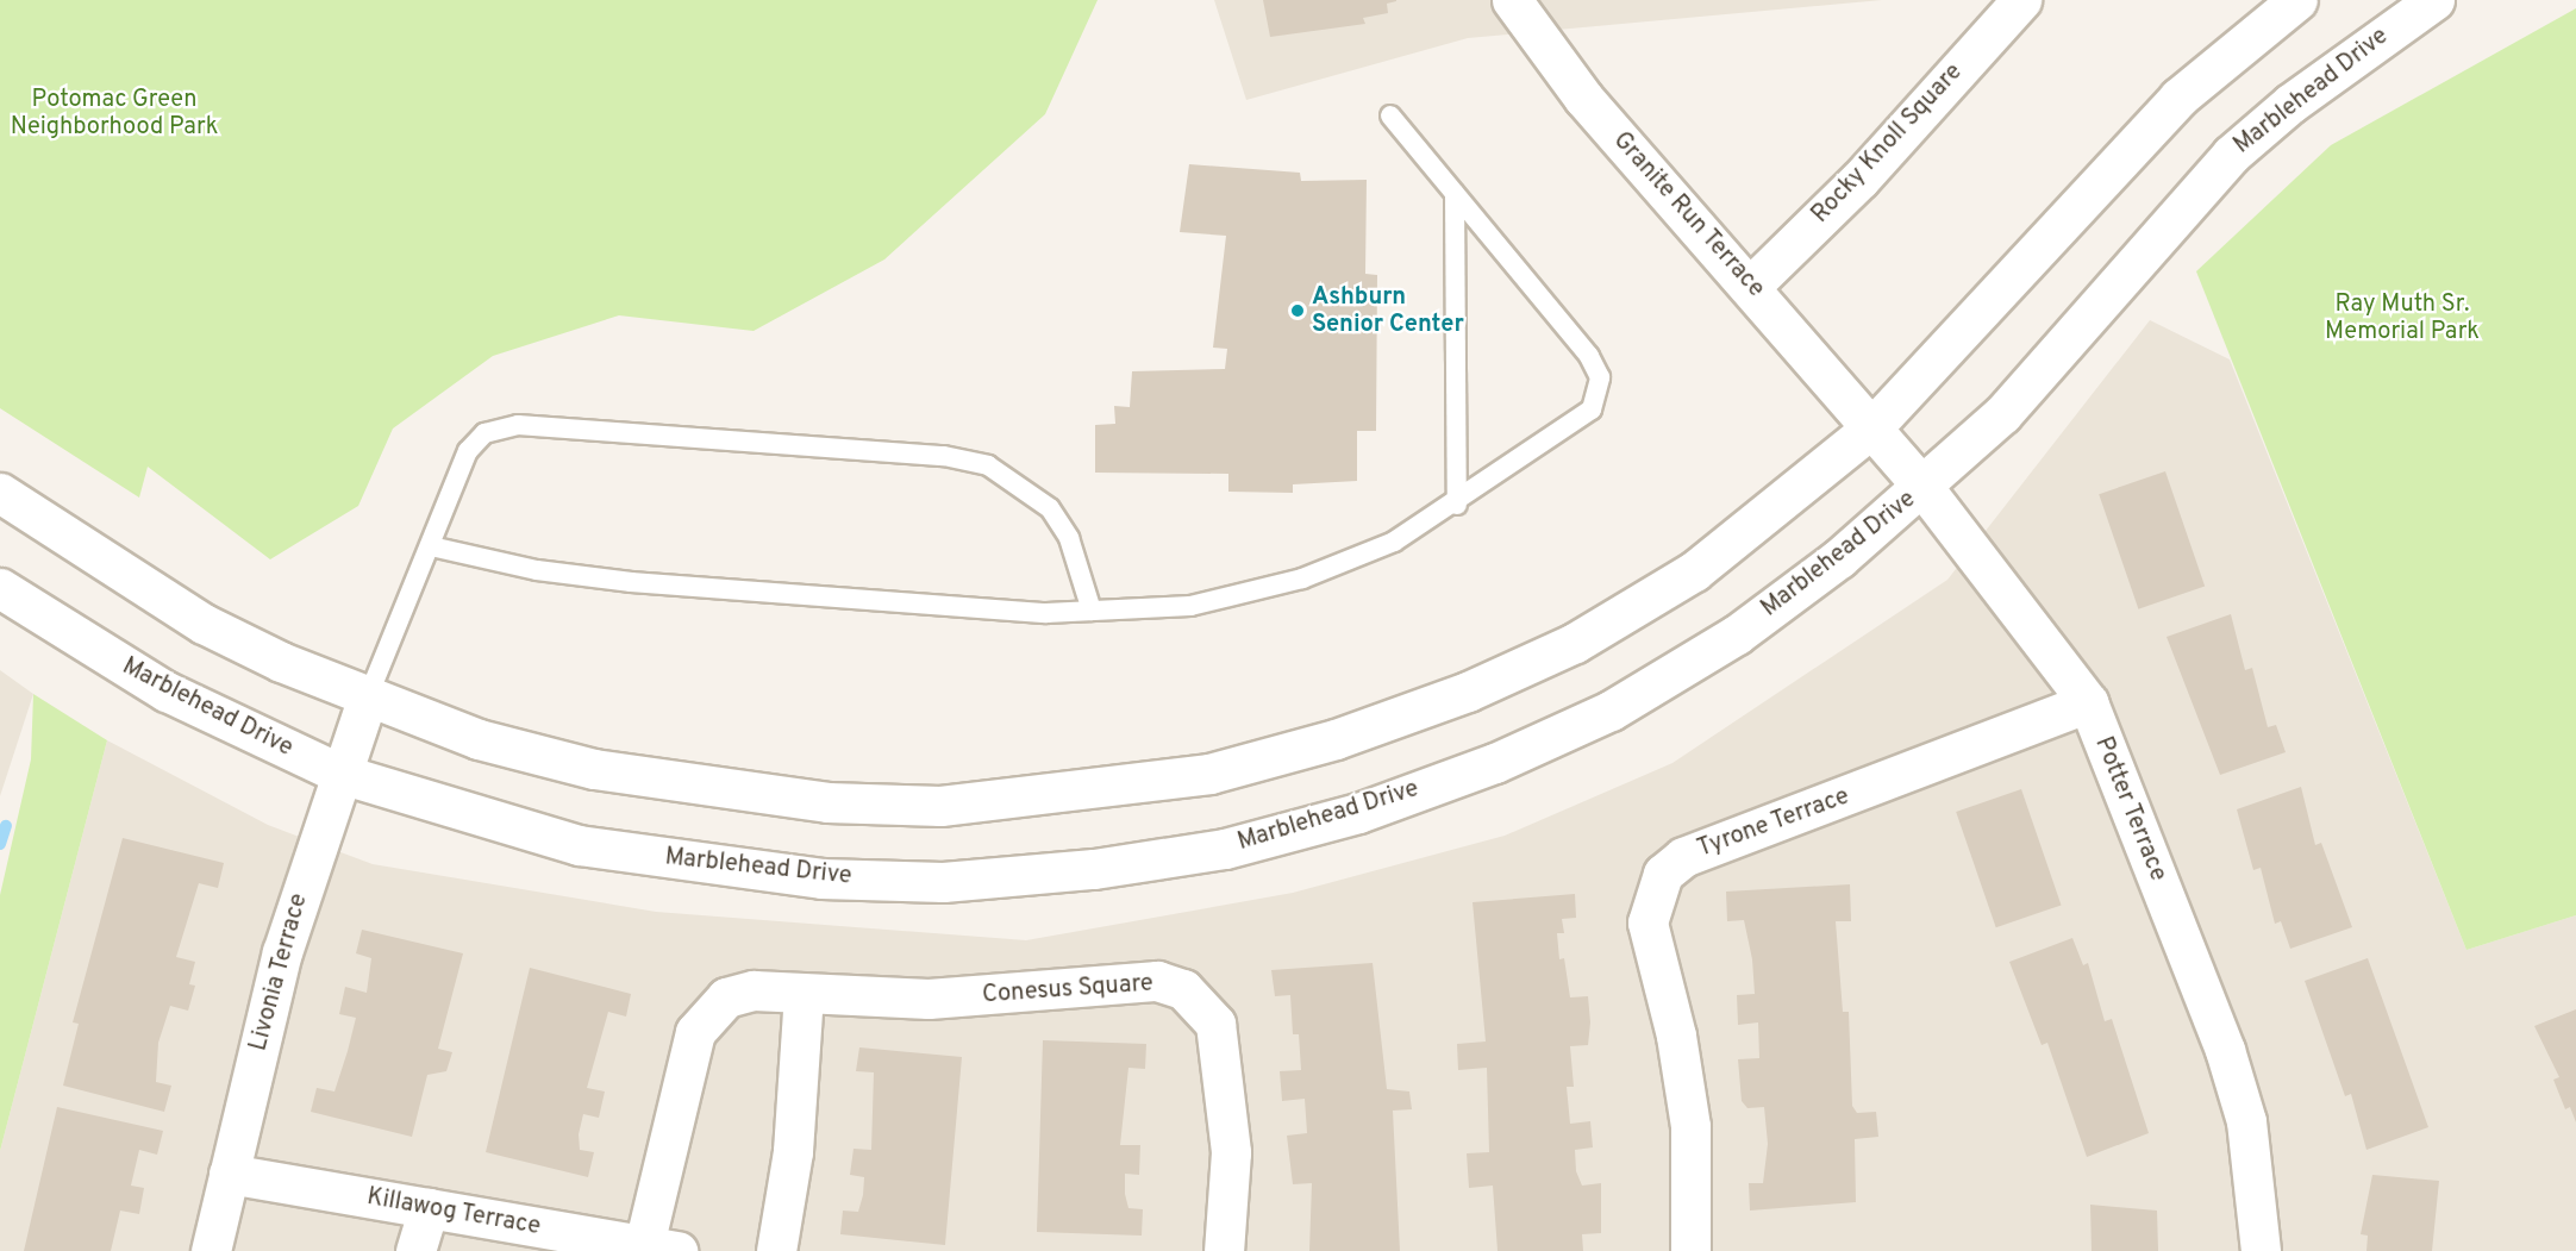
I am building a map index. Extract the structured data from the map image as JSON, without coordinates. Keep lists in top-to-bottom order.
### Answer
{
  "streets": {
    "street": [
      "Marblehead Drive",
      "Rocky Knoll Square",
      "Granite Run Terrace",
      "Potter Terrace",
      "Tyrone Terrace",
      "Livonia Terrace",
      "Conesus Square",
      "Killawog Terrace"
    ]
  },
  "crossings": [
    ["Marblehead Drive", "Potter Terrace"],
    ["Marblehead Drive", "Livonia Terrace"],
    ["Rocky Knoll Square", "Granite Run Terrace"],
    ["Granite Run Terrace", "Potter Terrace"],
    ["Potter Terrace", "Tyrone Terrace"],
    ["Livonia Terrace", "Killawog Terrace"],
    ["Conesus Square", "Killawog Terrace"]
  ],
  "parks": ["Potomac Green Neighborhood Park", "Ray Muth Sr. Memorial Park"],
  "places": ["Ashburn Senior Center"]
}
